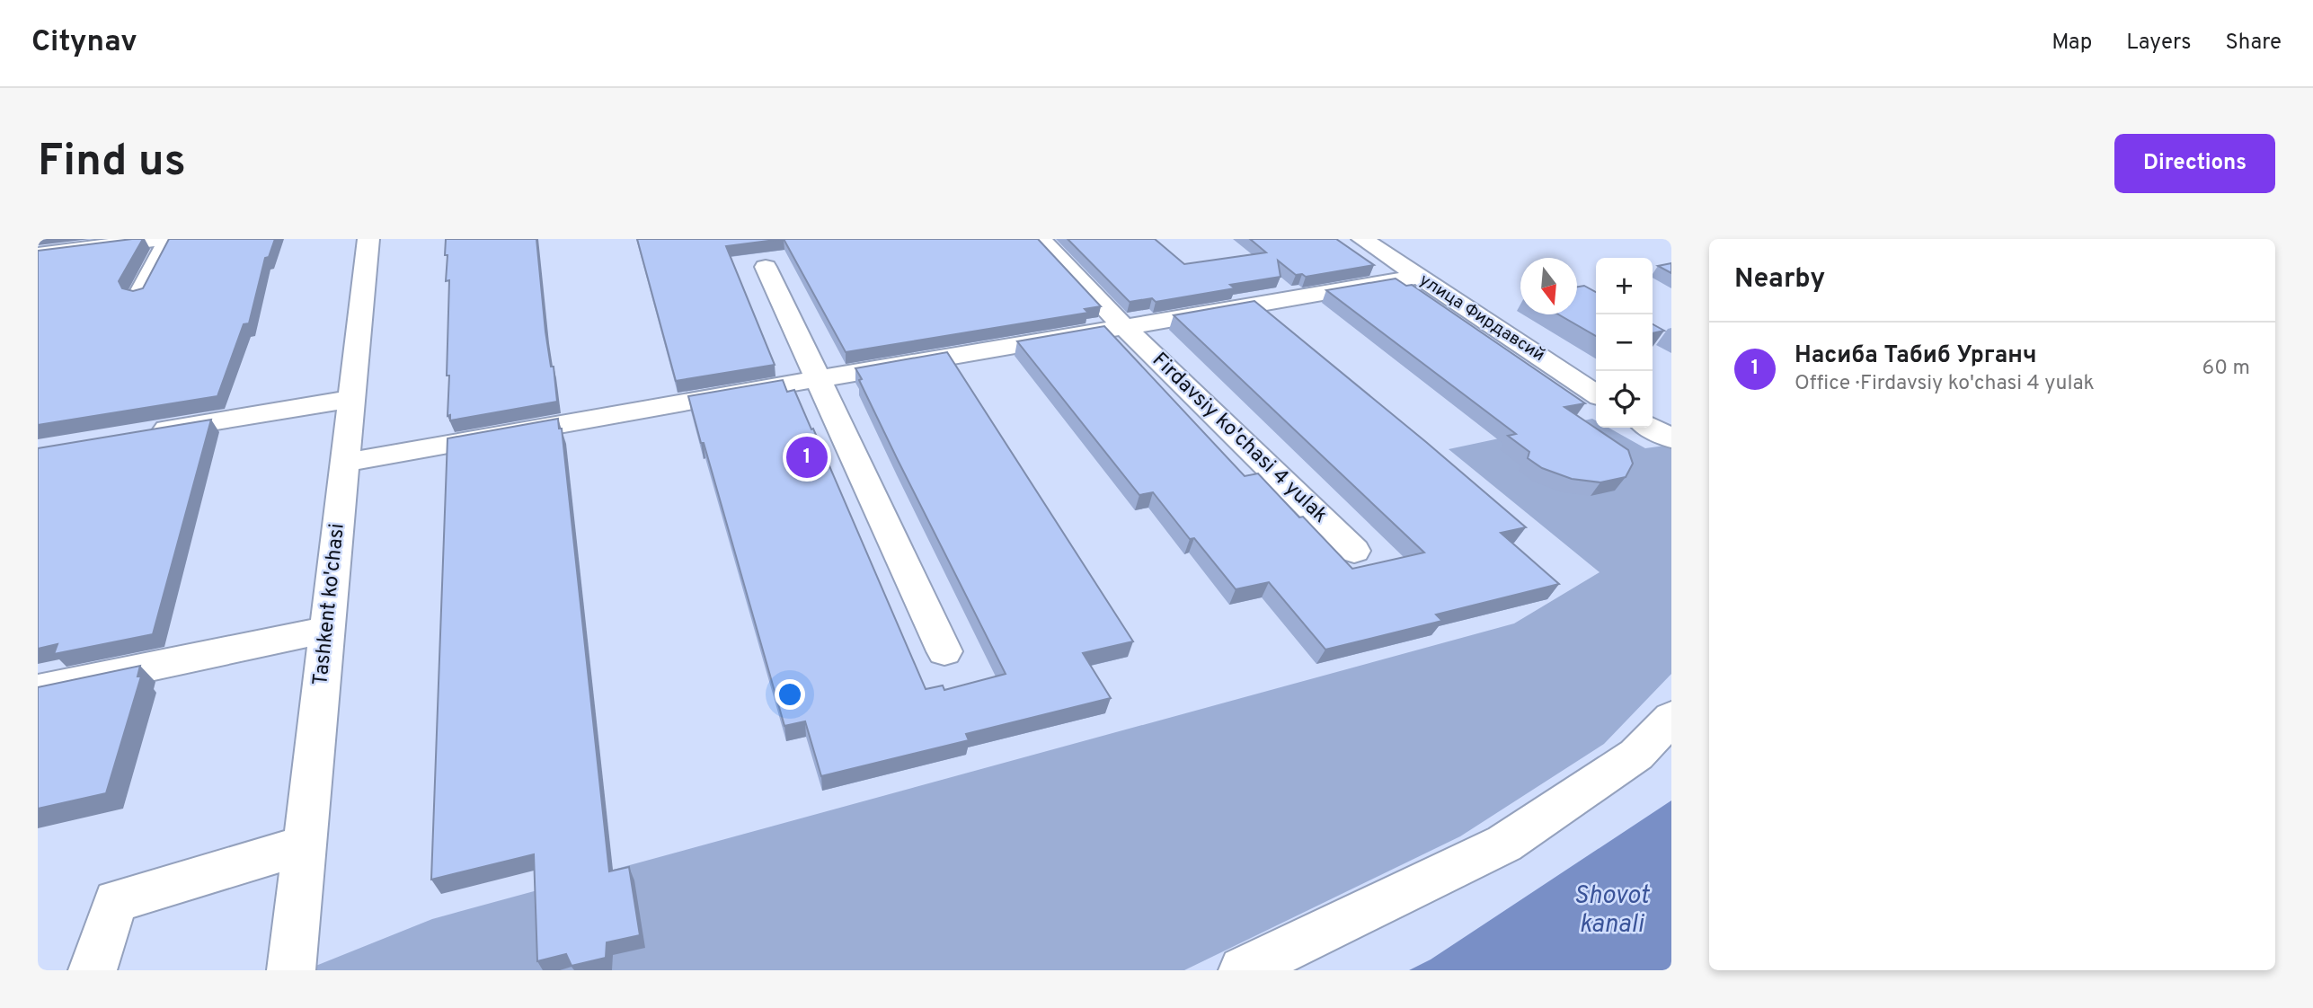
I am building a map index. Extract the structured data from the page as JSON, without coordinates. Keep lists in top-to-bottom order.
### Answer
{
  "streets": {
    "street": ["улица Фирдавсий", "Firdavsiy ko'chasi 4 yulak", "Tashkent ko'chasi"]
  },
  "crossings": [
    ["улица Фирдавсий", "Firdavsiy ko'chasi 4 yulak"],
    ["Firdavsiy ko'chasi 4 yulak", "Tashkent ko'chasi"]
  ],
  "water": ["Shovot kanali"],
  "north": "bottom",
  "page": {
    "header": "Citynav",
    "nav": ["Map", "Layers", "Share"],
    "buttons": "Directions",
    "title": "Find us",
    "heading": "Nearby",
    "map_buttons": ["+", "−"],
    "list": [
      {
        "mark": "1",
        "name": "Насиба Табиб Урганч",
        "note": "Office · Firdavsiy ko'chasi 4 yulak",
        "value": "60 m"
      }
    ],
    "pins": "1"
  }
}
